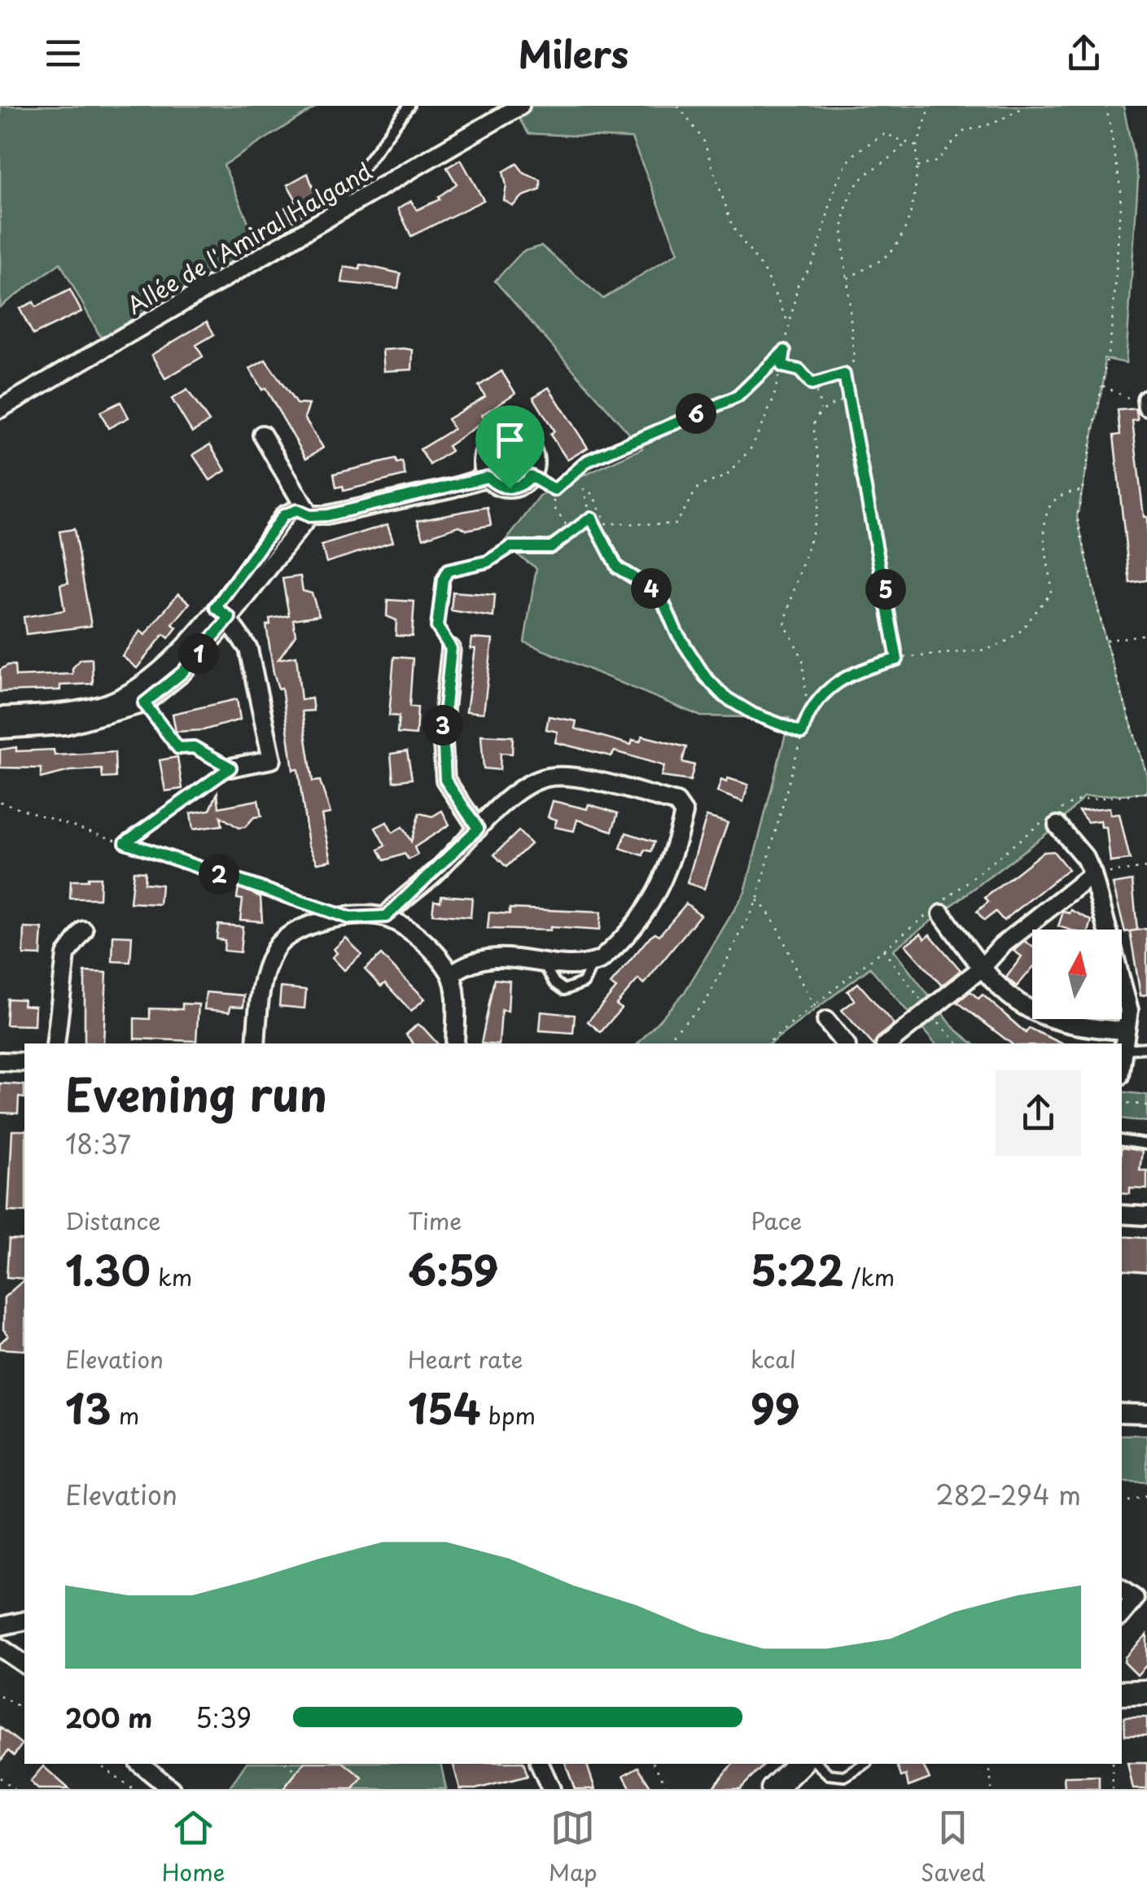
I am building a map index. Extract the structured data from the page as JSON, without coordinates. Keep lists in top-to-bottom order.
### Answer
{
  "streets": {
    "street": ["Allée de l'Amiral Halgand"]
  },
  "north": "top",
  "page": {
    "header": "Milers",
    "pins": [
      "6",
      "4",
      "5",
      "1",
      "3",
      "2"
    ],
    "heading": ["Evening run", "18:37"],
    "stats": [
      ["Distance", "1.30 km"],
      ["Time", "6:59"],
      ["Pace", "5:22 /km"],
      ["Elevation", "13 m"],
      ["Heart rate", "154 bpm"],
      ["kcal", "99"]
    ],
    "chart": ["Elevation", "282–294 m"],
    "list": [
      {
        "name": "200 m",
        "note": "5:39"
      }
    ],
    "tabs": ["Home", "Map", "Saved"]
  }
}
